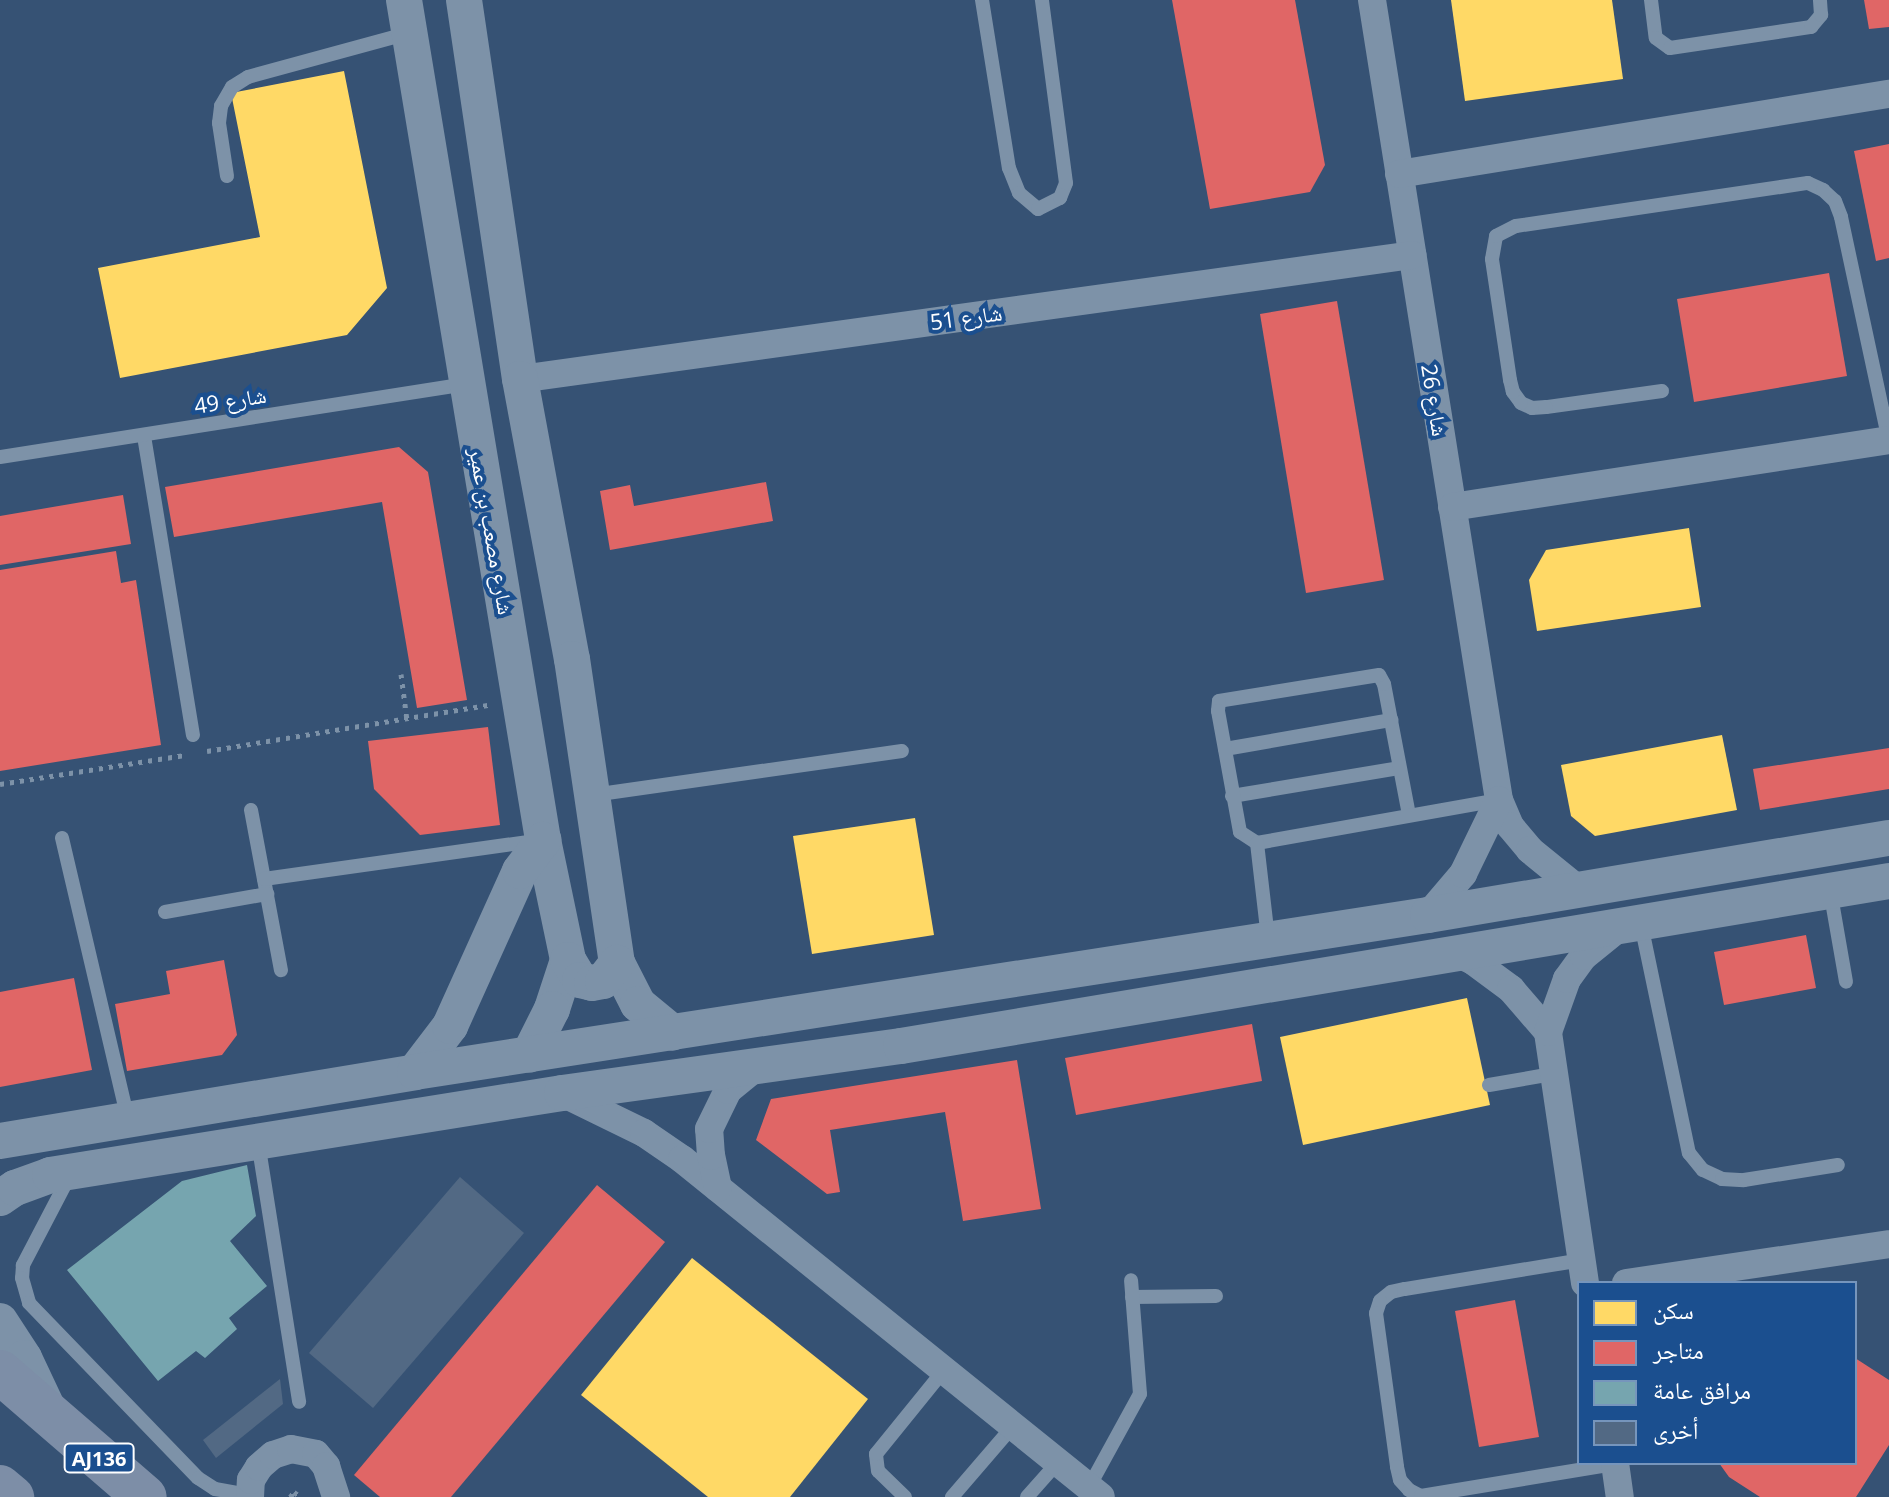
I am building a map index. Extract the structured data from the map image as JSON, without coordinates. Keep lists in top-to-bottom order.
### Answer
{
  "streets": {
    "main road": ["AJ136"],
    "street": ["شارع 51", "شارع 26", "شارع مصعب بن عمير"],
    "lane": ["شارع 49"]
  },
  "crossings": [
    ["شارع 51", "شارع 26"],
    ["شارع 49", "شارع مصعب بن عمير"]
  ],
  "legend": [
    "سكن",
    "متاجر",
    "مرافق عامة",
    "أخرى"
  ]
}
